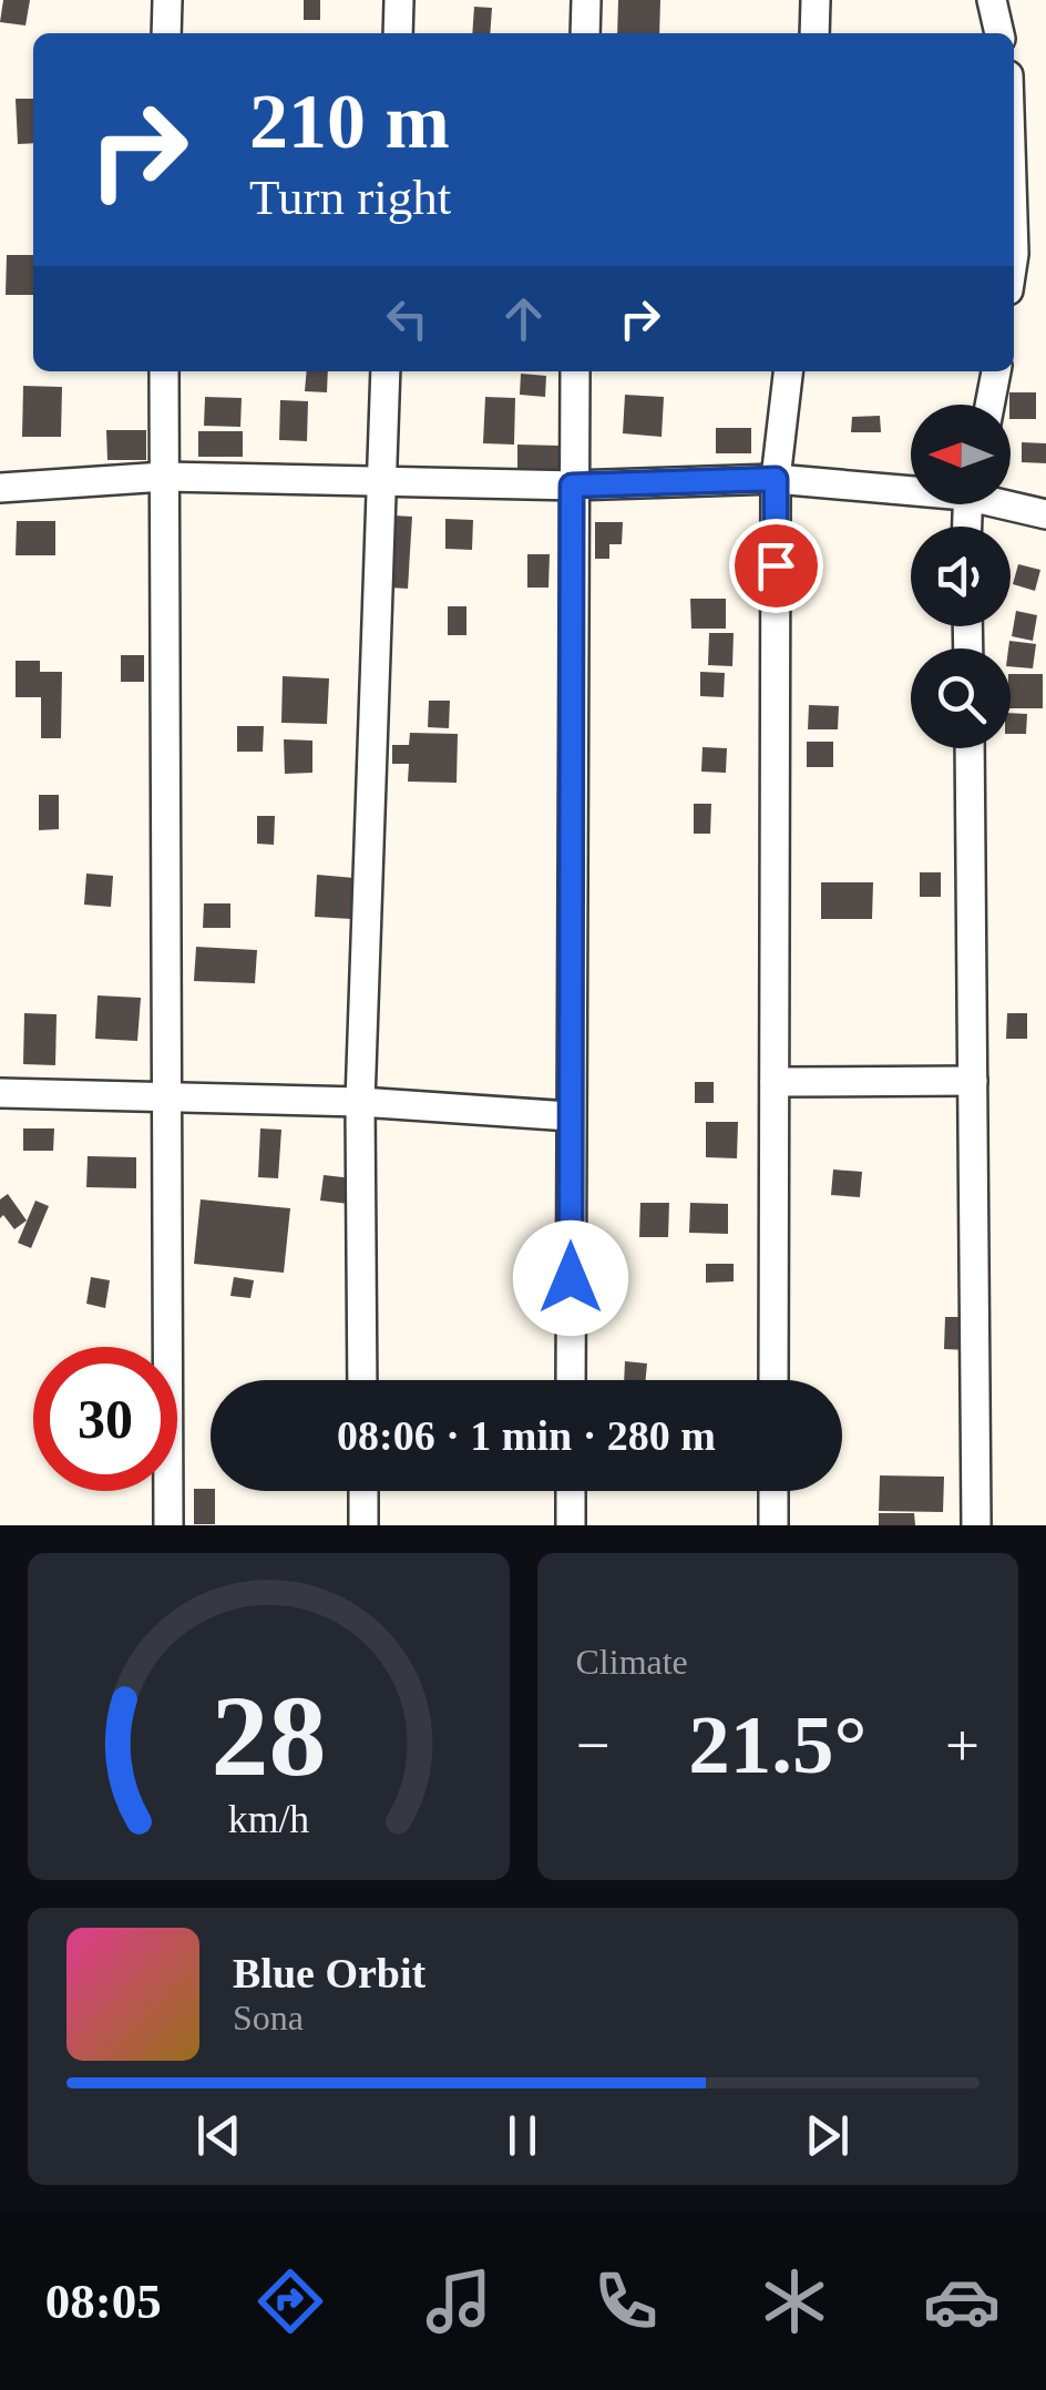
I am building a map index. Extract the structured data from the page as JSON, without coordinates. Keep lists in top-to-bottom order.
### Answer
{
  "north": "left",
  "page": {
    "turn": ["210 m", "Turn right"],
    "limit": "30",
    "trip": "08:06 · 1 min · 280 m",
    "tile": "Climate",
    "heat": ["−", "21.5°", "+"],
    "song": ["Blue Orbit", "Sona"],
    "tabs": "08:05",
    "gauge": ["28", "km/h"]
  }
}
